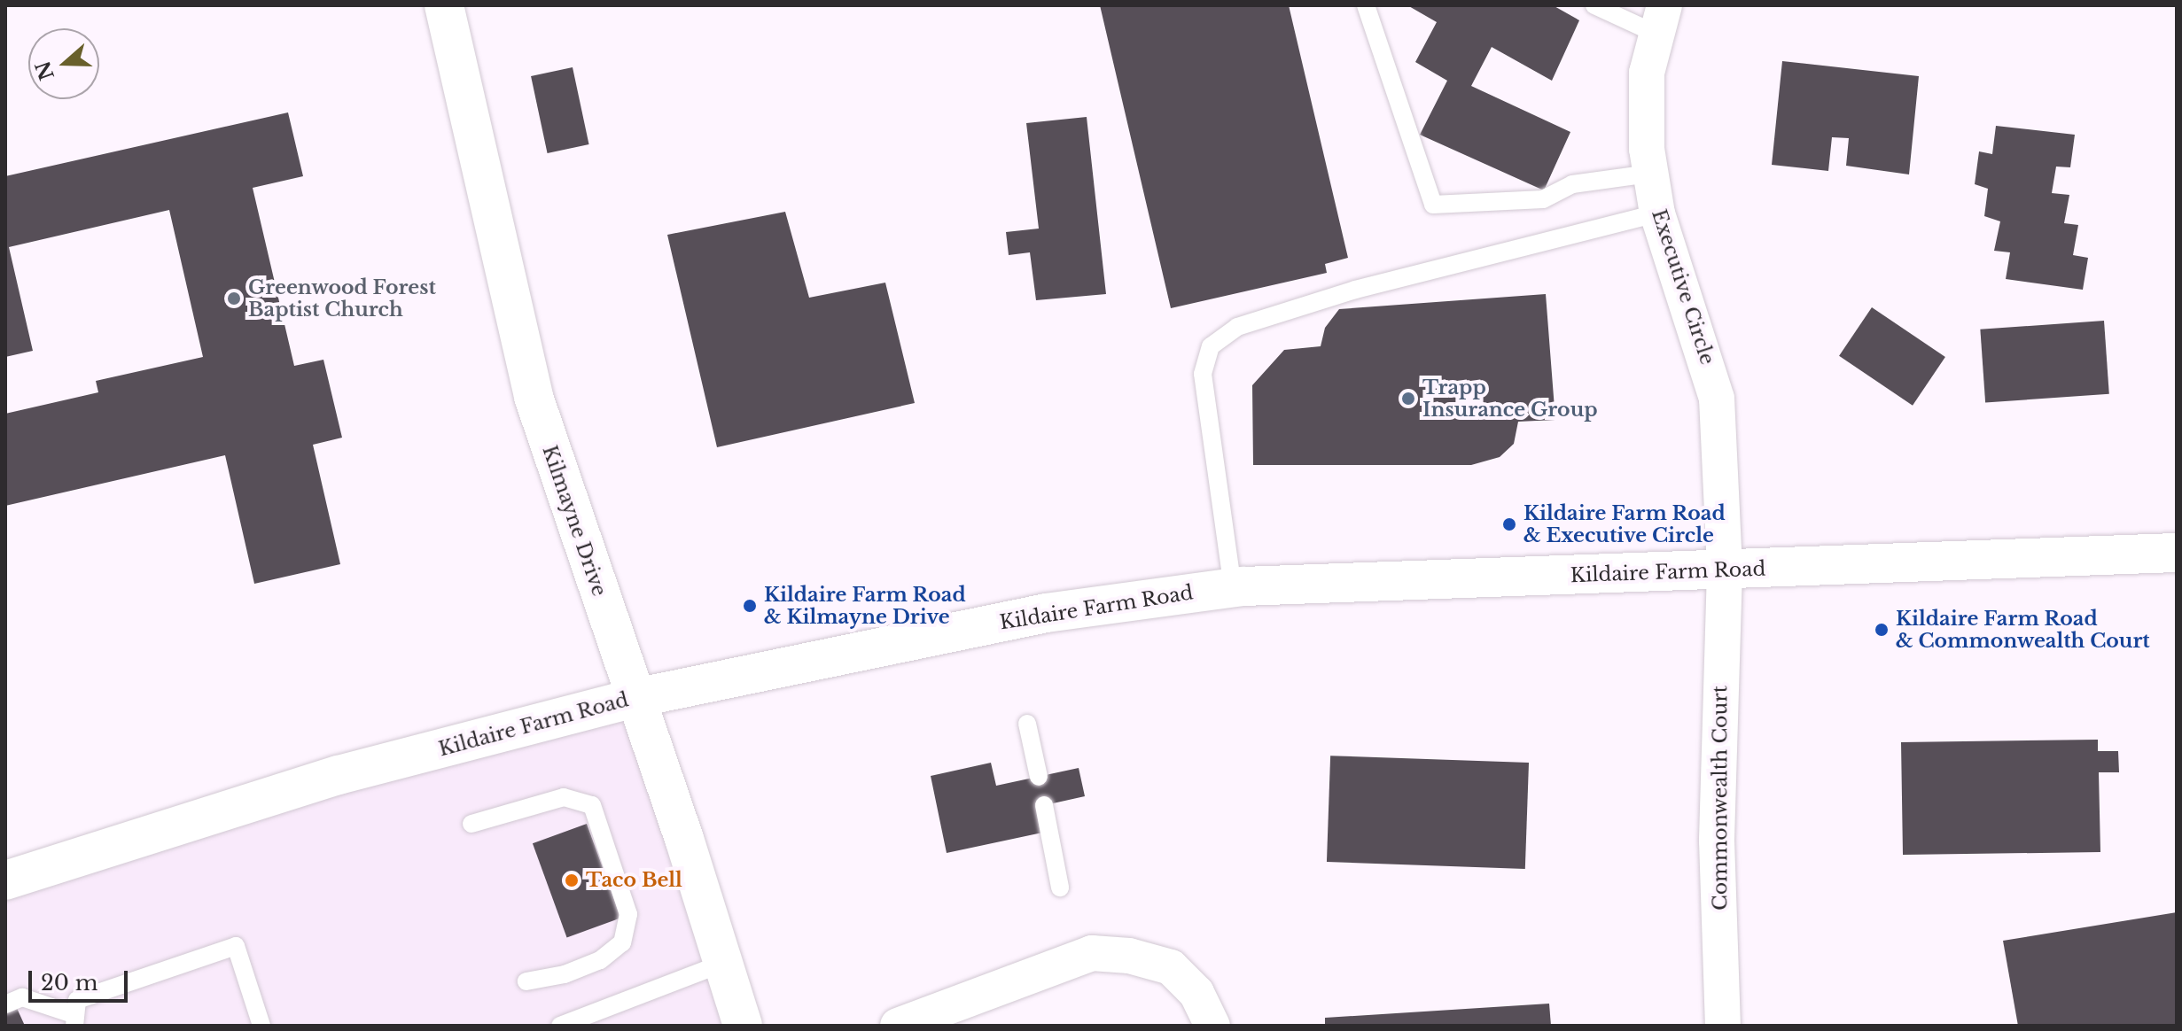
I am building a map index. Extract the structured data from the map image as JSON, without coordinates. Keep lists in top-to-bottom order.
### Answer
{
  "streets": {
    "main road": ["Kilmayne Drive", "Kildaire Farm Road"],
    "street": ["Executive Circle", "Commonwealth Court"]
  },
  "crossings": [
    ["Executive Circle", "Kildaire Farm Road"],
    ["Executive Circle", "Commonwealth Court"],
    ["Kilmayne Drive", "Kildaire Farm Road"],
    ["Kildaire Farm Road", "Commonwealth Court"]
  ],
  "places": [
    "Greenwood Forest Baptist Church",
    "Trapp Insurance Group",
    "Kildaire Farm Road & Executive Circle",
    "Kildaire Farm Road & Kilmayne Drive",
    "Kildaire Farm Road & Commonwealth Court",
    "Taco Bell"
  ],
  "scale_bar": "20 m",
  "north": "left"
}
